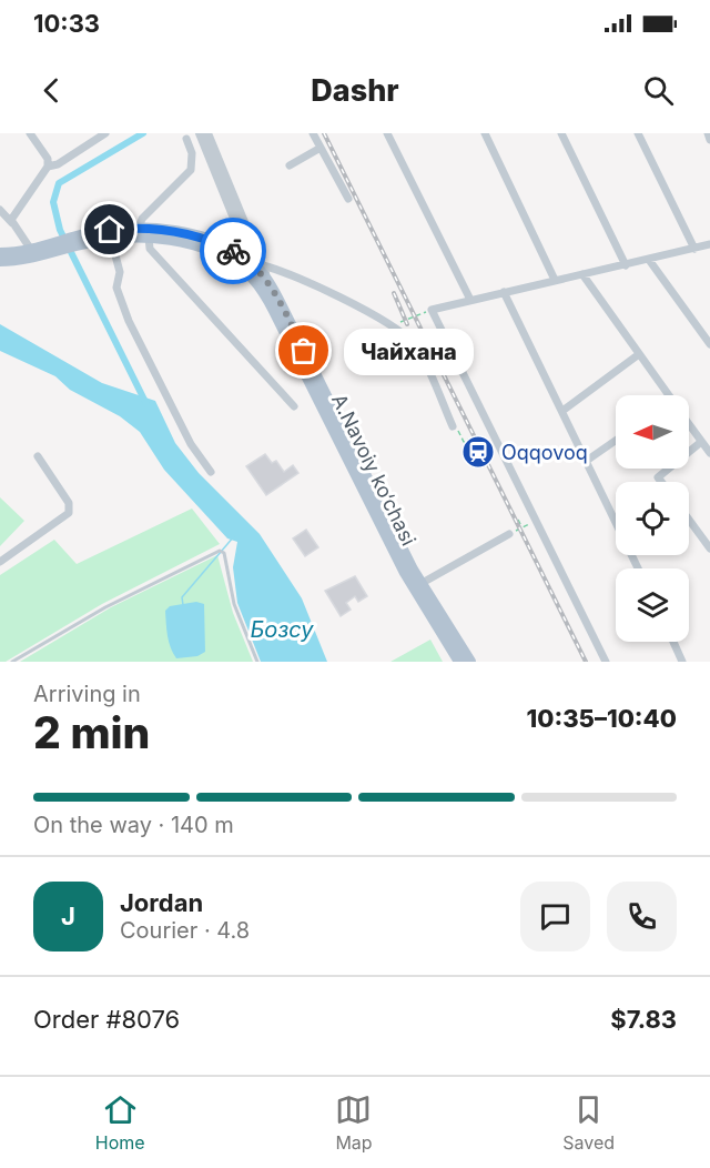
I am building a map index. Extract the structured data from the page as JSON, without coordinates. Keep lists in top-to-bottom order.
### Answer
{
  "water": ["Бозсу"],
  "places": {
    "other": ["Чайхана"],
    "station": ["Oqqovoq"]
  },
  "north": "left",
  "page": {
    "status": "10:33",
    "header": "Dashr",
    "bubble": "Чайхана",
    "heading": ["2 min", "Arriving in", "10:35–10:40"],
    "panel": [
      "Jordan",
      "Courier · 4.8",
      "Order #8076",
      "$7.83"
    ],
    "bar": "On the way · 140 m",
    "round": "J",
    "tabs": ["Home", "Map", "Saved"]
  }
}
